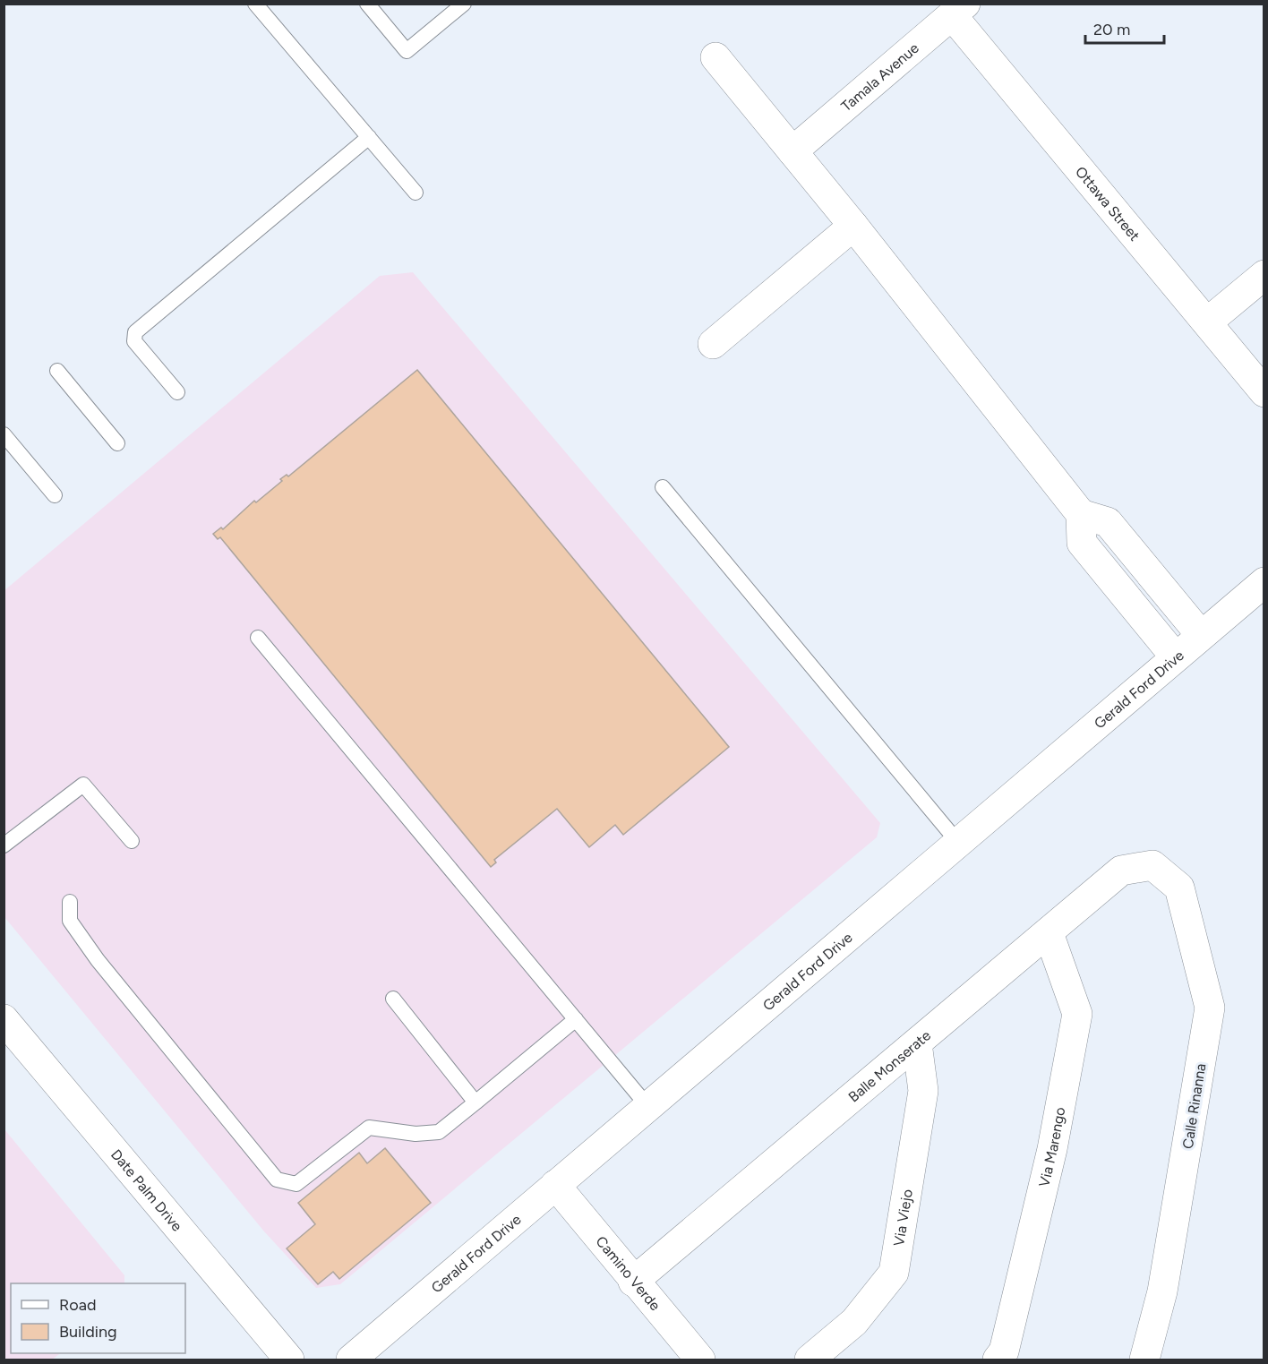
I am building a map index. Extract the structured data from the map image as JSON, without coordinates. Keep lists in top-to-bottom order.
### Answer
{
  "streets": {
    "street": [
      "Tamala Avenue",
      "Ottawa Street",
      "Gerald Ford Drive",
      "Balle Monserate",
      "Calle Rinanna",
      "Via Marengo",
      "Date Palm Drive",
      "Via Viejo",
      "Camino Verde"
    ]
  },
  "crossings": [
    ["Tamala Avenue", "Ottawa Street"],
    ["Gerald Ford Drive", "Camino Verde"],
    ["Balle Monserate", "Calle Rinanna"],
    ["Balle Monserate", "Via Marengo"],
    ["Balle Monserate", "Via Viejo"],
    ["Balle Monserate", "Camino Verde"]
  ],
  "legend": ["Road", "Building"],
  "scale_bar": "20 m"
}
